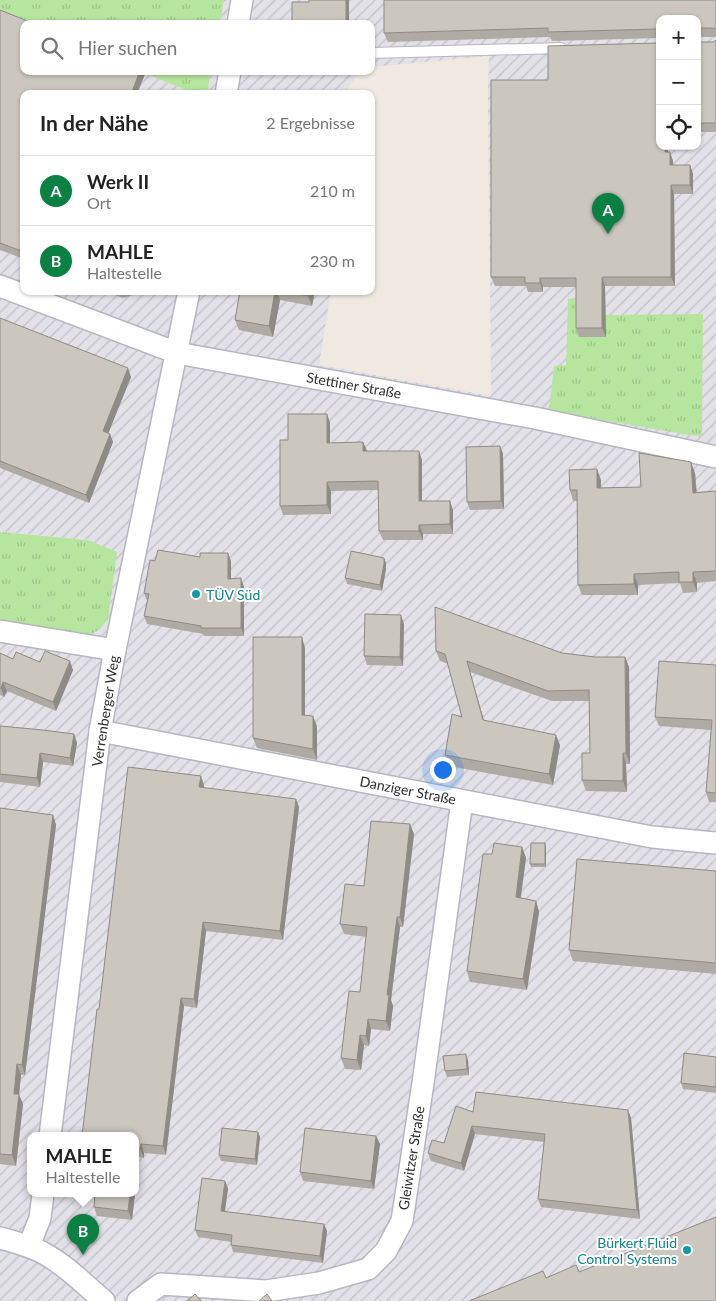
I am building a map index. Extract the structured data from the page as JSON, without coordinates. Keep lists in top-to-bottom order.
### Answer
{
  "streets": {
    "street": [
      "Stettiner Straße",
      "Verrenberger Weg",
      "Danziger Straße",
      "Gleiwitzer Straße"
    ]
  },
  "crossings": [
    ["Stettiner Straße", "Verrenberger Weg"],
    ["Verrenberger Weg", "Danziger Straße"],
    ["Danziger Straße", "Gleiwitzer Straße"]
  ],
  "places": ["TÜV Süd", "Bürkert Fluid Control Systems"],
  "page": {
    "map_buttons": ["+", "−"],
    "search": "Hier suchen",
    "heading": ["In der Nähe", "2 Ergebnisse"],
    "list": [
      {
        "mark": "A",
        "name": "Werk II",
        "note": "Ort",
        "value": "210 m"
      },
      {
        "mark": "B",
        "name": "MAHLE",
        "note": "Haltestelle",
        "value": "230 m"
      }
    ],
    "pins": ["A", "B"],
    "popup": ["MAHLE", "Haltestelle"]
  }
}
